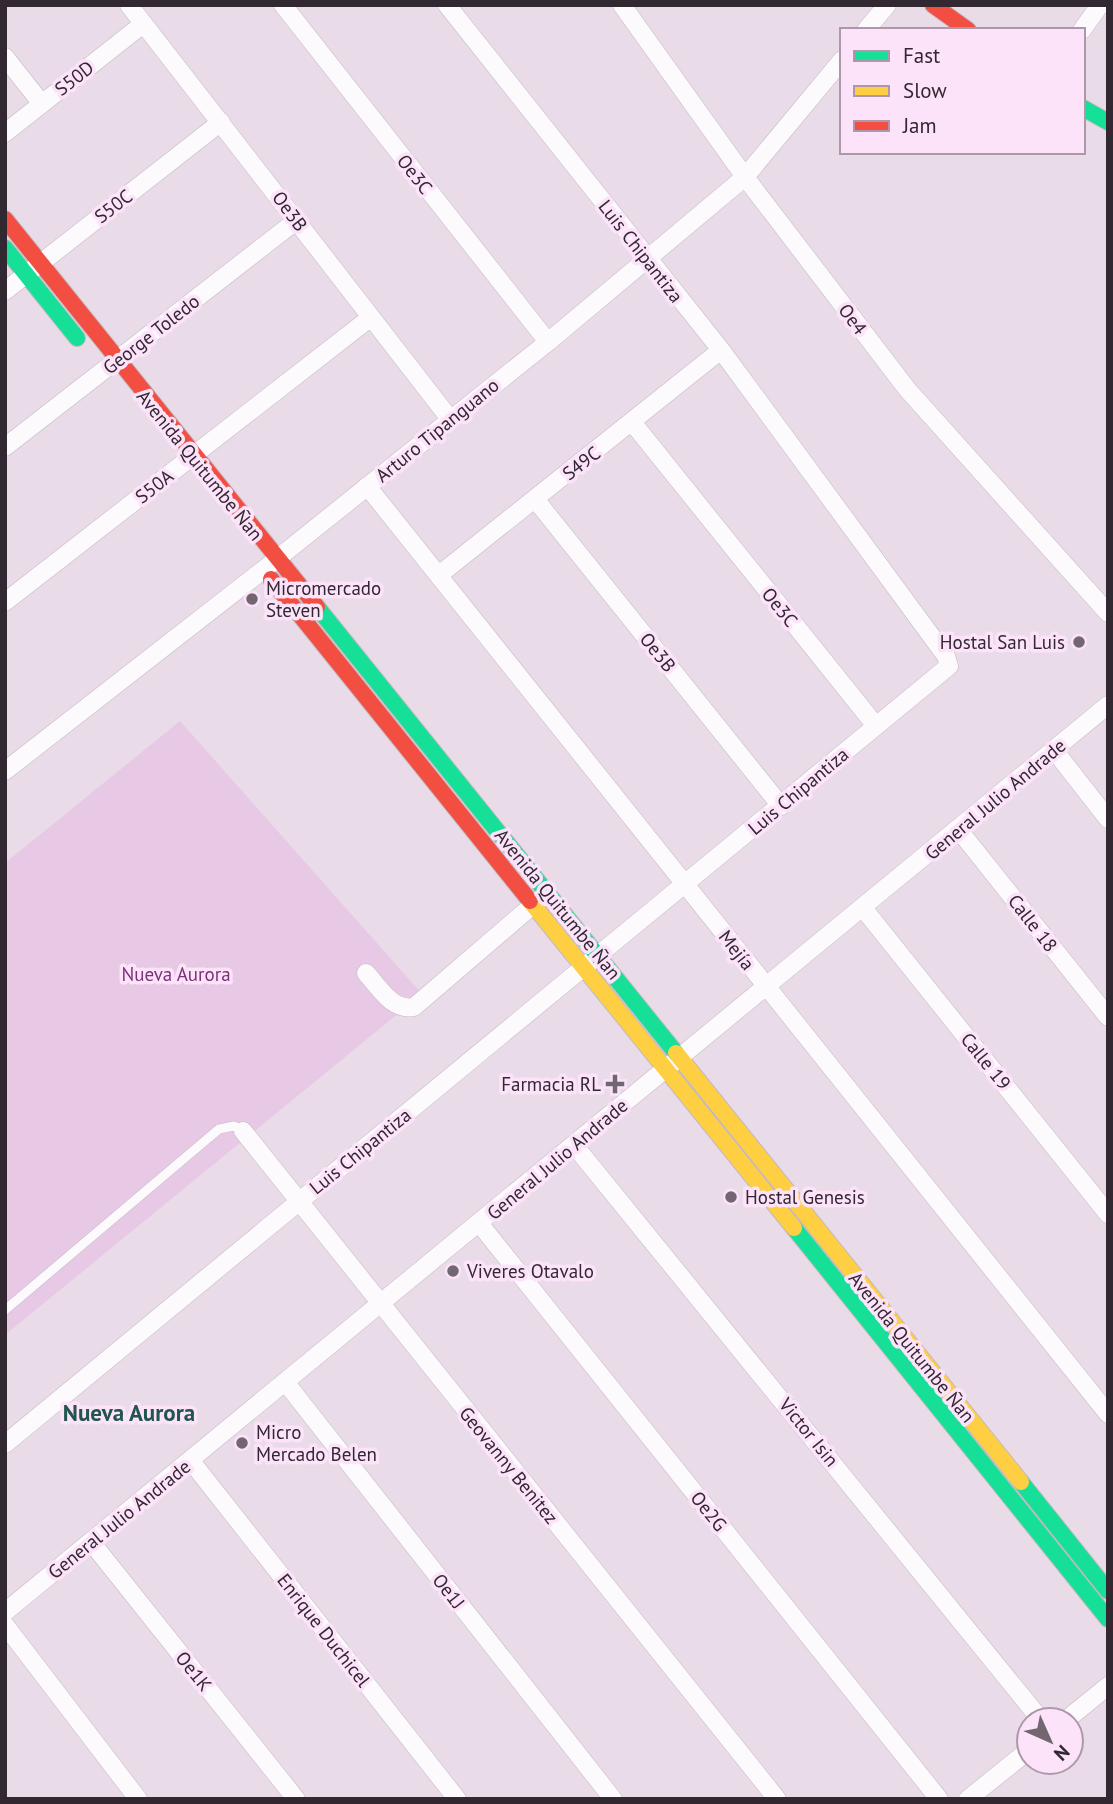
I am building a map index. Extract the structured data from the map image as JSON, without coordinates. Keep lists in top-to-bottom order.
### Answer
{
  "streets": {
    "street": [
      "S50D",
      "Oe3C",
      "S50C",
      "Oe3B",
      "Luis Chipantiza",
      "Oe4",
      "George Toledo",
      "Arturo Tipanguano",
      "S49C",
      "Avenida Quitumbe Ñan",
      "S50A",
      "General Julio Andrade",
      "Calle 18",
      "Mejía",
      "Calle 19",
      "Victor Isin",
      "Geovanny Benitez",
      "Oe2G",
      "Oe1J",
      "Enrique Duchicel",
      "Oe1K"
    ]
  },
  "crossings": [
    ["S50D", "Oe3B"],
    ["Oe3C", "Luis Chipantiza"],
    ["Oe3C", "Arturo Tipanguano"],
    ["Oe3C", "S49C"],
    ["S50C", "Oe3B"],
    ["S50C", "Avenida Quitumbe Ñan"],
    ["Oe3B", "Luis Chipantiza"],
    ["Oe3B", "George Toledo"],
    ["Oe3B", "Arturo Tipanguano"],
    ["Oe3B", "S49C"],
    ["Oe3B", "S50A"],
    ["Luis Chipantiza", "Arturo Tipanguano"],
    ["Luis Chipantiza", "S49C"],
    ["Luis Chipantiza", "Avenida Quitumbe Ñan"],
    ["Luis Chipantiza", "Mejía"],
    ["Luis Chipantiza", "Geovanny Benitez"],
    ["Oe4", "Arturo Tipanguano"],
    ["George Toledo", "Avenida Quitumbe Ñan"],
    ["Arturo Tipanguano", "Avenida Quitumbe Ñan"],
    ["Arturo Tipanguano", "Mejía"],
    ["S49C", "Mejía"],
    ["Avenida Quitumbe Ñan", "S50A"],
    ["Avenida Quitumbe Ñan", "General Julio Andrade"],
    ["General Julio Andrade", "Calle 18"],
    ["General Julio Andrade", "Mejía"],
    ["General Julio Andrade", "Calle 19"],
    ["General Julio Andrade", "Victor Isin"],
    ["General Julio Andrade", "Geovanny Benitez"],
    ["General Julio Andrade", "Oe2G"],
    ["General Julio Andrade", "Oe1J"],
    ["General Julio Andrade", "Enrique Duchicel"],
    ["General Julio Andrade", "Oe1K"]
  ],
  "districts": ["Nueva Aurora"],
  "parks": ["Nueva Aurora"],
  "places": {
    "other": [
      "Micromercado Steven",
      "Hostal San Luis",
      "Hostal Genesis",
      "Viveres Otavalo",
      "Micro Mercado Belen"
    ],
    "health": ["Farmacia RL"]
  },
  "legend": ["Fast", "Slow", "Jam"],
  "north": "bottom right"
}
